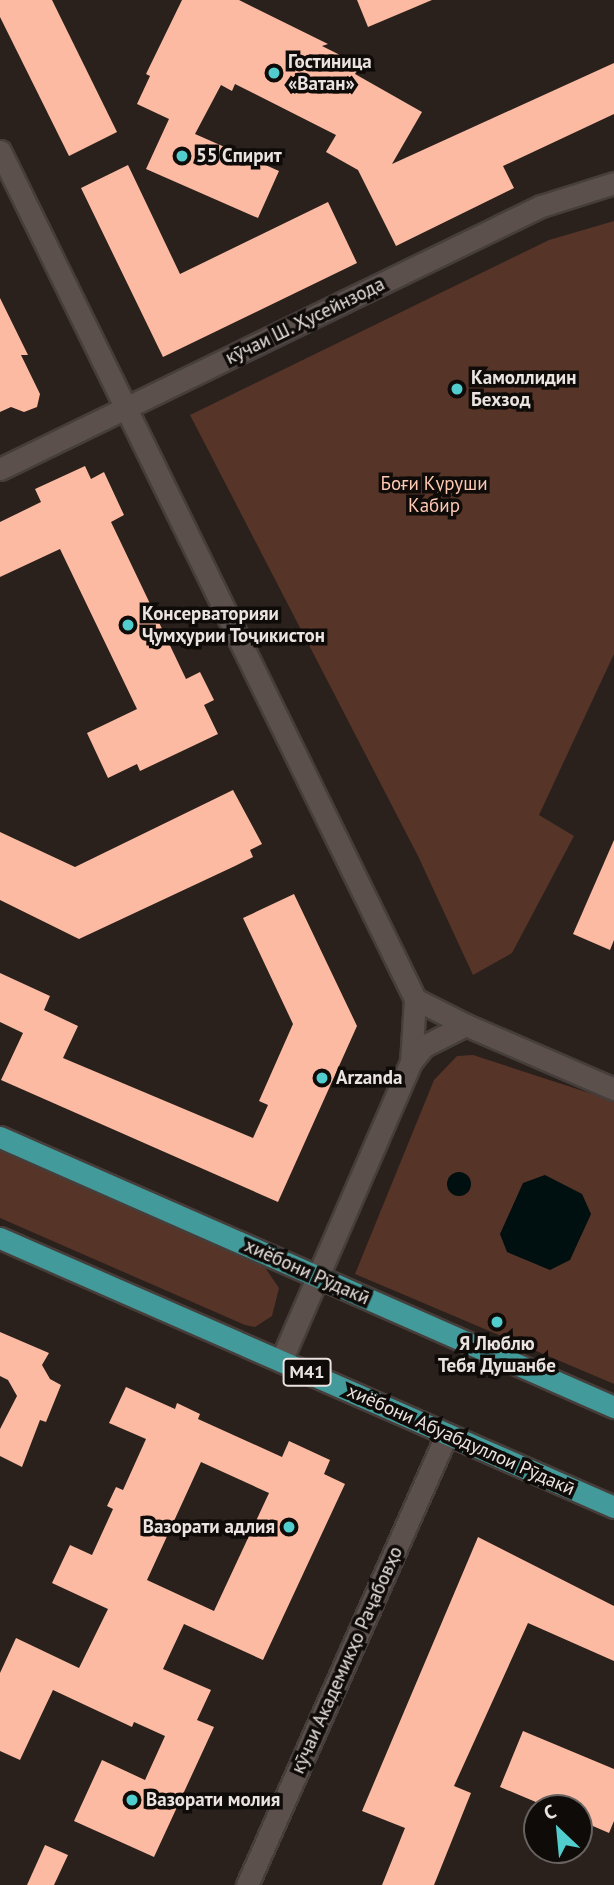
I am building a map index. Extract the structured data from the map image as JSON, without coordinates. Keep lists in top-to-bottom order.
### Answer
{
  "streets": {
    "highway": ["хиёбони Рӯдакӣ", "M41", "хиёбони Абуабдуллои Рӯдакӣ"],
    "street": ["кӯчаи Ш. Ҳусейнзода", "кӯчаи Академикҳо Раҷабовҳо"]
  },
  "crossings": [
    ["хиёбони Абуабдуллои Рӯдакӣ", "кӯчаи Академикҳо Раҷабовҳо"]
  ],
  "parks": ["Боғи Куруши Кабир"],
  "places": [
    "Гостиница «Ватан»",
    "55 Спирит",
    "Камоллидин Бехзод",
    "Консерваторияи Ҷумҳурии Тоҷикистон",
    "Arzanda",
    "Я Люблю Тебя Душанбе",
    "Вазорати адлия",
    "Вазорати молия"
  ],
  "north": "top left"
}
